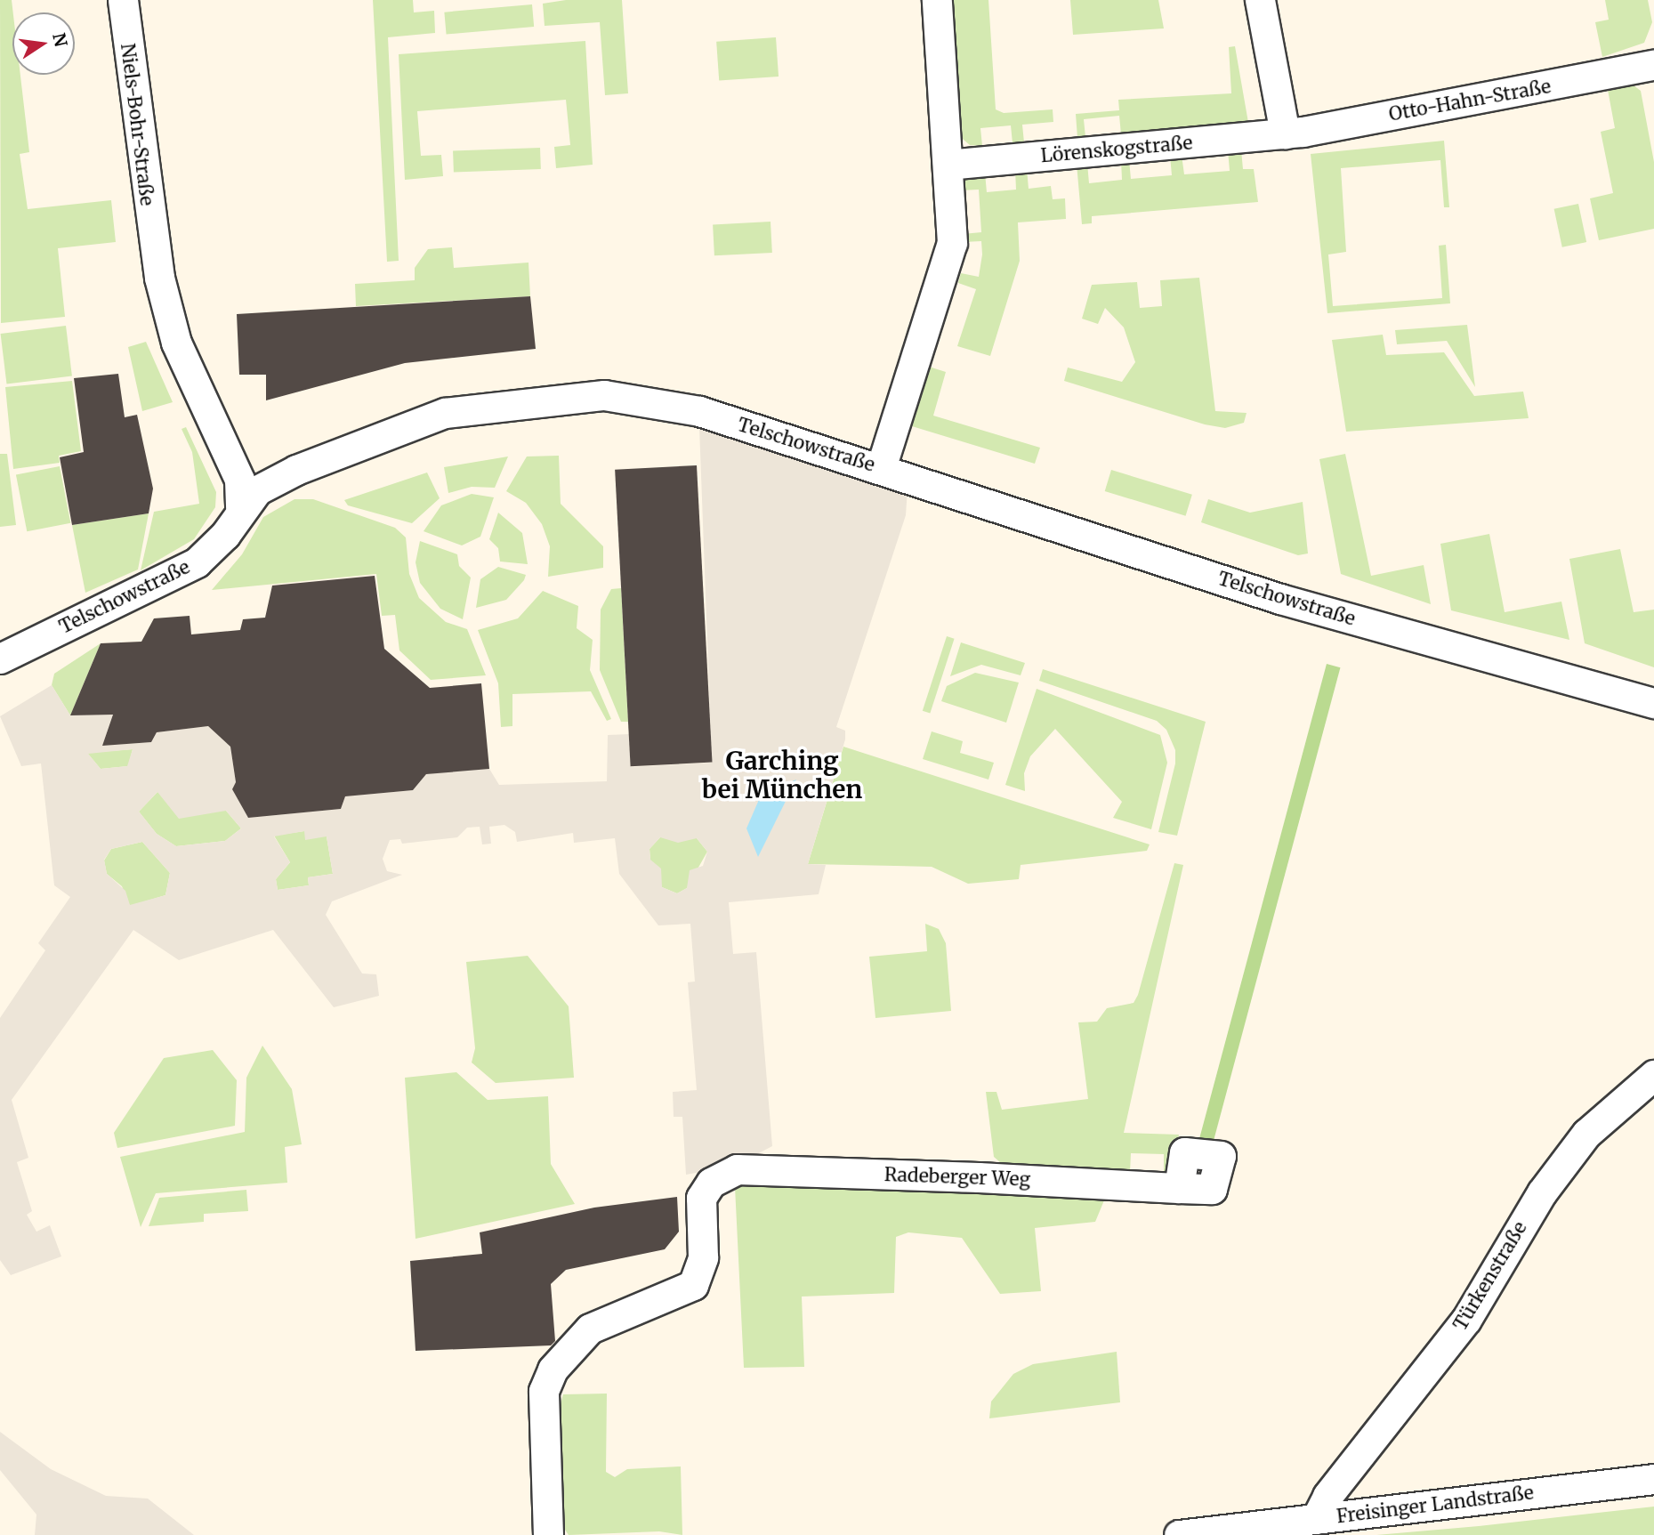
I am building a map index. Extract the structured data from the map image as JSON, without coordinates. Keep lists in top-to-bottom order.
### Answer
{
  "streets": {
    "street": [
      "Otto-Hahn-Straße",
      "Niels-Bohr-Straße",
      "Lörenskogstraße",
      "Telschowstraße",
      "Radeberger Weg",
      "Türkenstraße",
      "Freisinger Landstraße"
    ]
  },
  "crossings": [
    ["Otto-Hahn-Straße", "Lörenskogstraße"],
    ["Niels-Bohr-Straße", "Telschowstraße"],
    ["Türkenstraße", "Freisinger Landstraße"]
  ],
  "districts": ["Garching bei München"],
  "north": "right"
}
